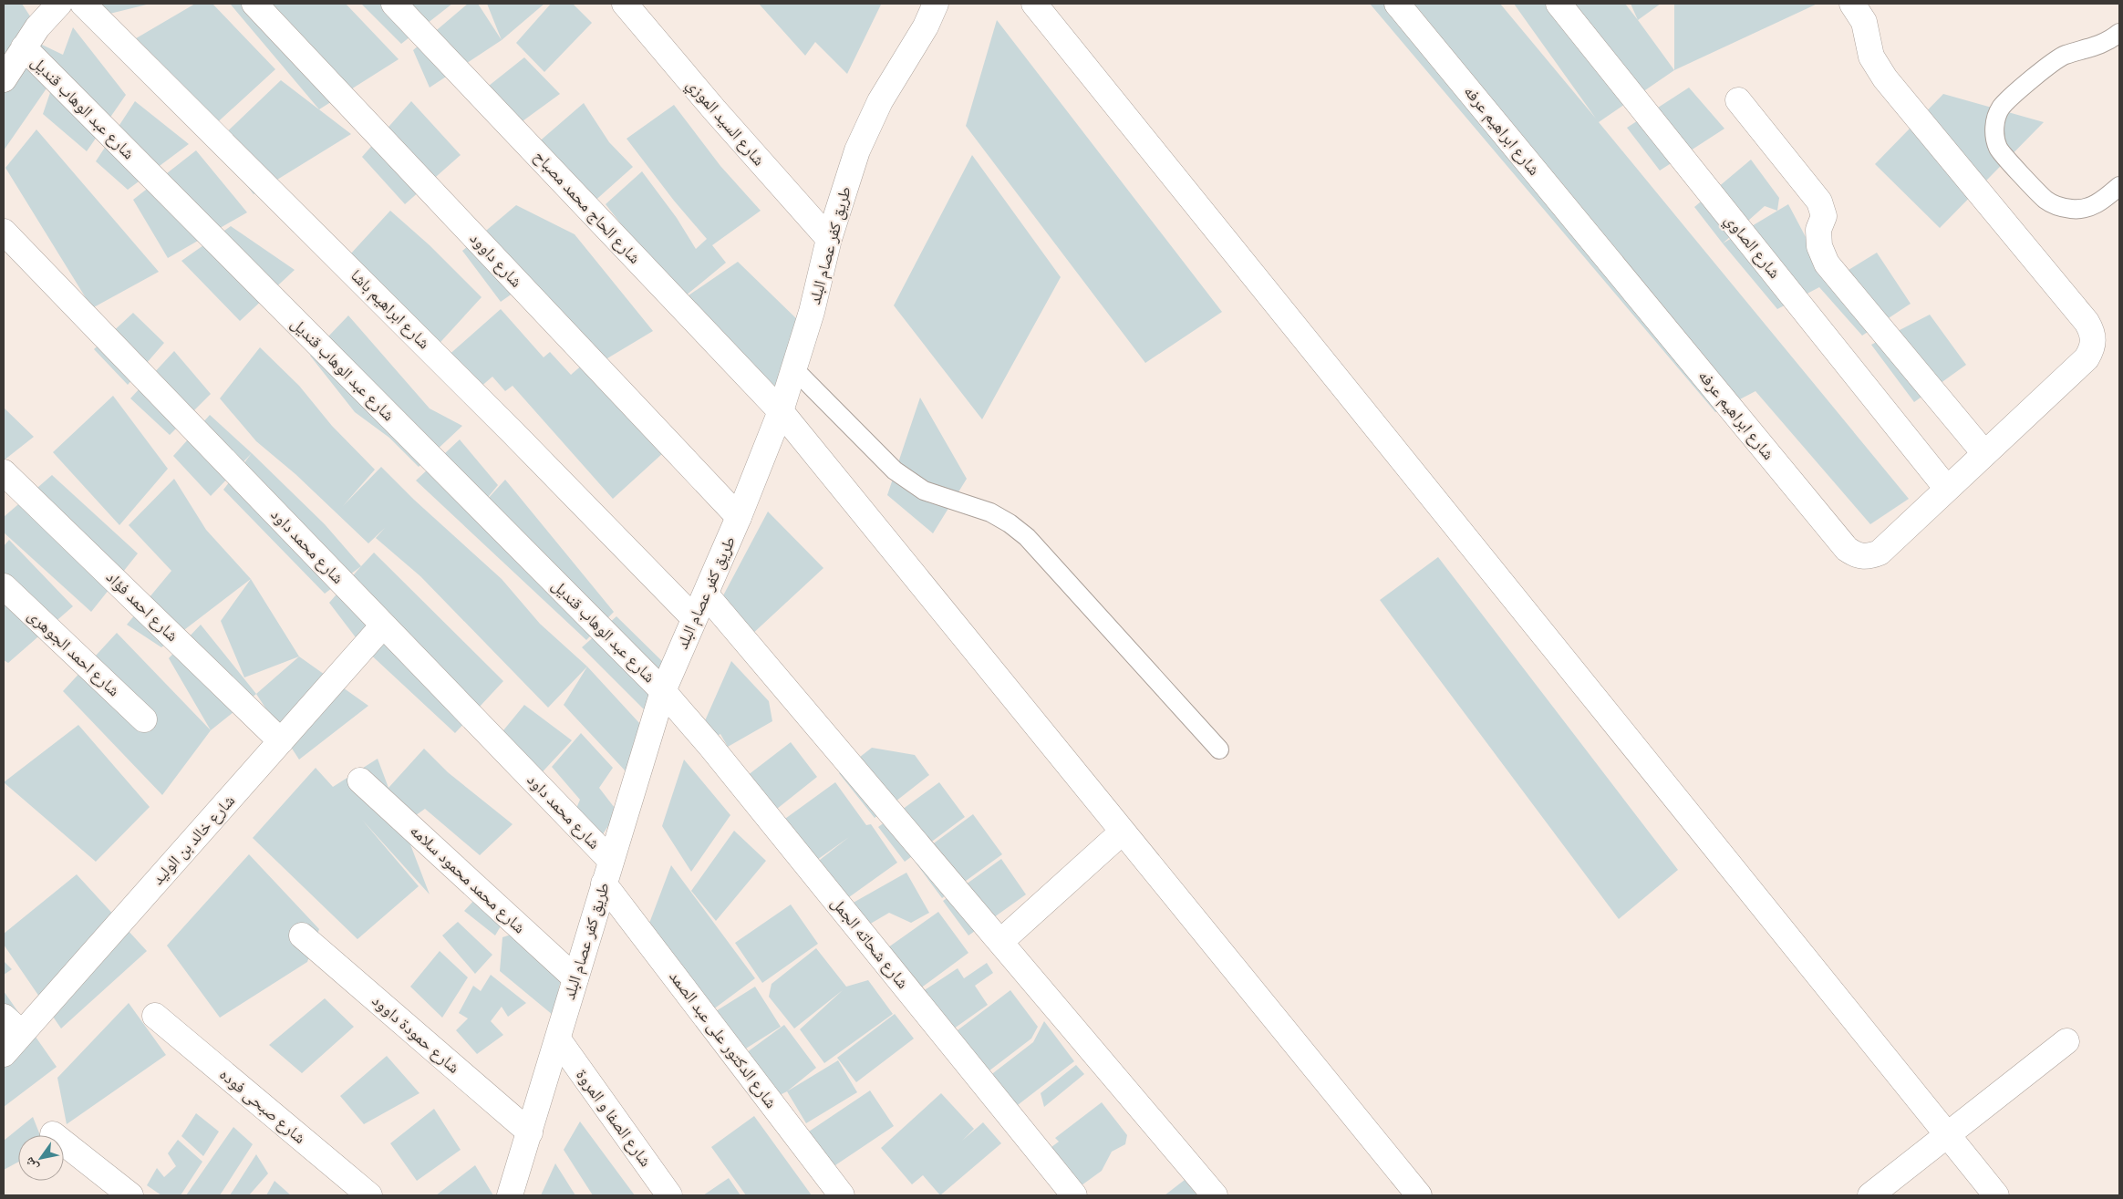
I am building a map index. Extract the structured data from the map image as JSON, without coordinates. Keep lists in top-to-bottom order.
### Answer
{
  "streets": {
    "street": [
      "شارع عبد الوهاب قنديل",
      "شارع السيد الموزي",
      "شارع ابراهيم عرفه",
      "شارع الحاج محمد مصباح",
      "طريق كفر عصام البلد",
      "شارع الصاوي",
      "شارع داوود",
      "شارع ابراهيم باشا",
      "شارع محمد داود",
      "شارع احمد فؤاد",
      "شارع احمد الجوهرى",
      "شارع خالد بن الوليد",
      "شارع محمد محمود سلامه",
      "شارع شحاته الجمل",
      "شارع حمودة داوود",
      "شارع الدكتور على عبد الصمد",
      "شارع صبحى فوده",
      "شارع الصفا و المروة"
    ]
  },
  "crossings": [
    ["شارع عبد الوهاب قنديل", "طريق كفر عصام البلد"],
    ["شارع عبد الوهاب قنديل", "شارع شحاته الجمل"],
    ["شارع السيد الموزي", "طريق كفر عصام البلد"],
    ["شارع ابراهيم عرفه", "شارع الصاوي"],
    ["شارع الحاج محمد مصباح", "طريق كفر عصام البلد"],
    ["طريق كفر عصام البلد", "شارع داوود"],
    ["طريق كفر عصام البلد", "شارع ابراهيم باشا"],
    ["طريق كفر عصام البلد", "شارع محمد داود"],
    ["طريق كفر عصام البلد", "شارع محمد محمود سلامه"],
    ["طريق كفر عصام البلد", "شارع شحاته الجمل"],
    ["طريق كفر عصام البلد", "شارع حمودة داوود"],
    ["طريق كفر عصام البلد", "شارع الدكتور على عبد الصمد"],
    ["طريق كفر عصام البلد", "شارع الصفا و المروة"],
    ["شارع محمد داود", "شارع خالد بن الوليد"],
    ["شارع محمد داود", "شارع الدكتور على عبد الصمد"],
    ["شارع احمد فؤاد", "شارع خالد بن الوليد"]
  ],
  "north": "bottom left"
}
